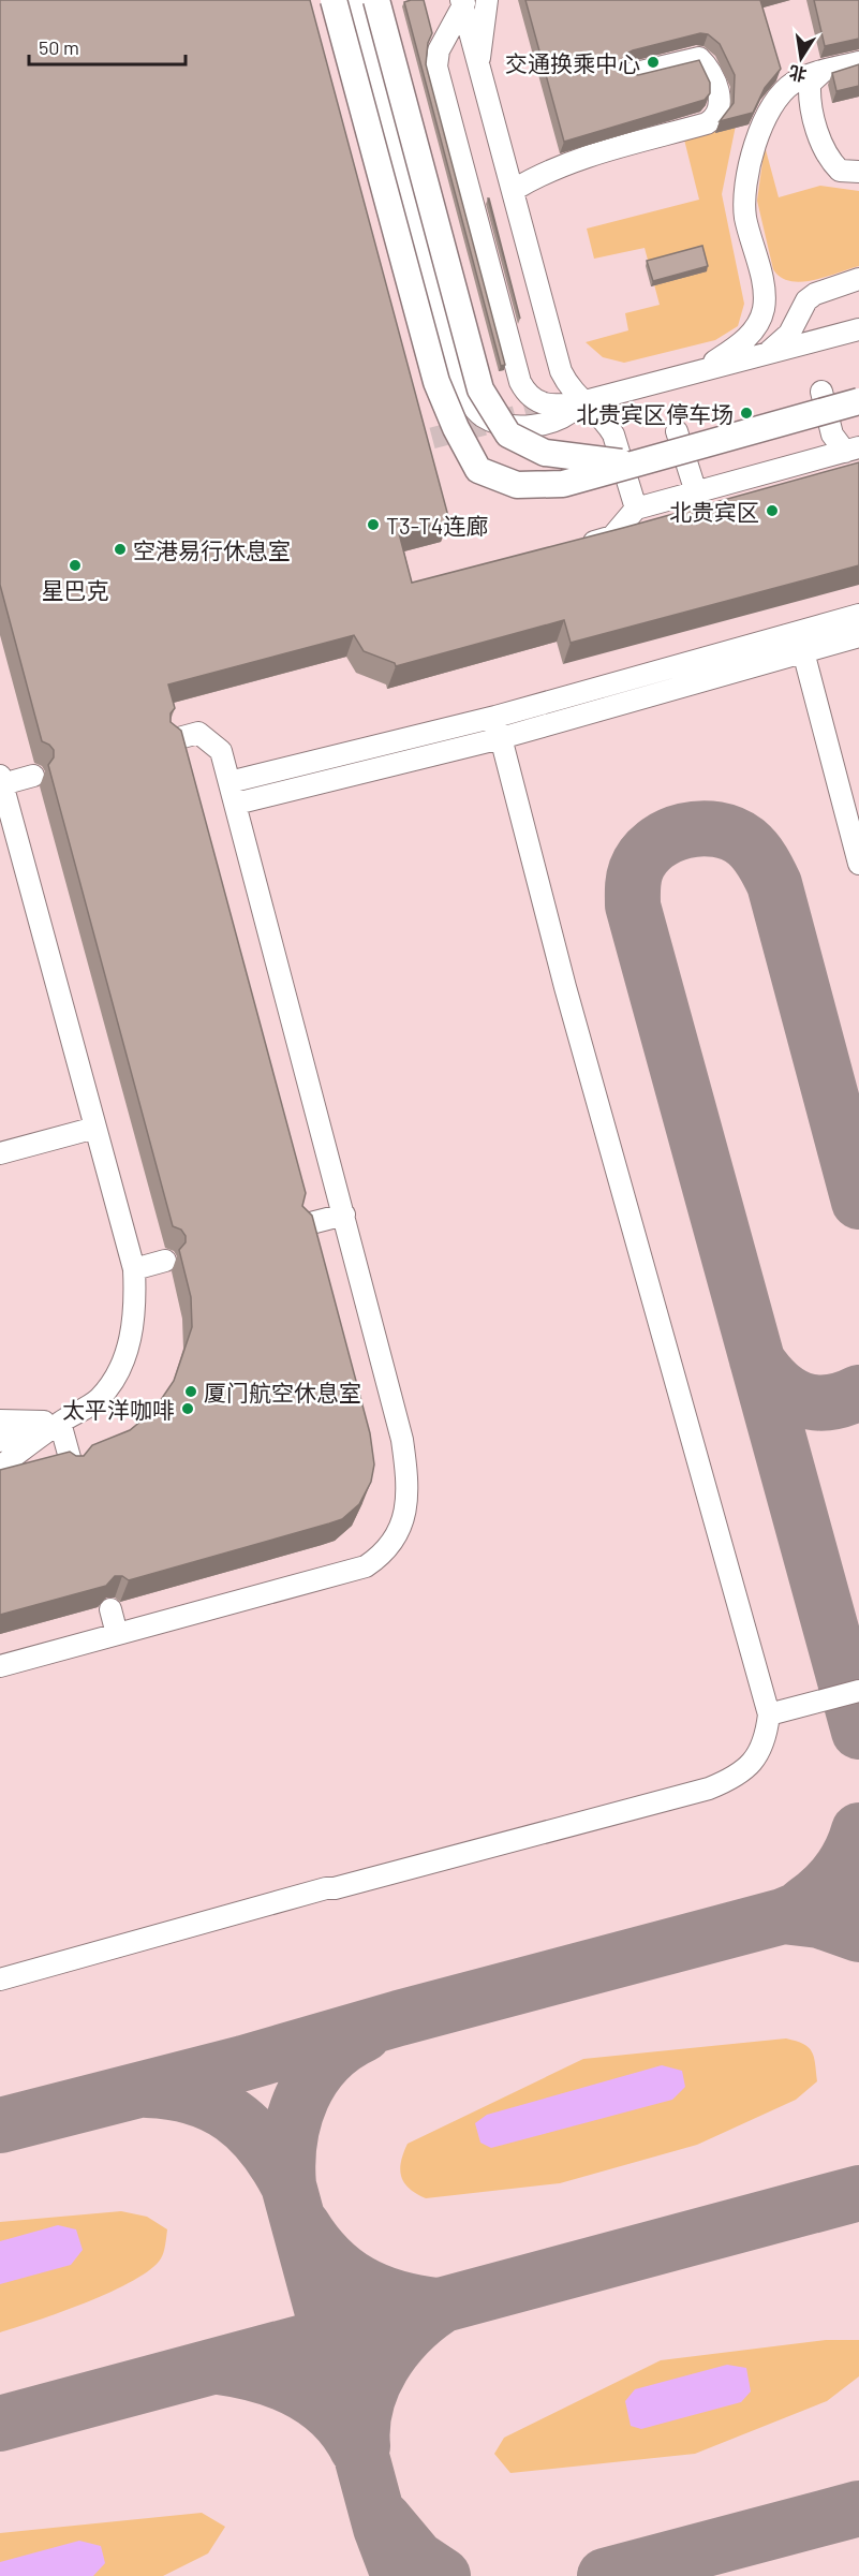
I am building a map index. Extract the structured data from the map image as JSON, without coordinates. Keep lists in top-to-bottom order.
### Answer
{
  "places": [
    "交通换乘中心",
    "北贵宾区停车场",
    "北贵宾区",
    "T3-T4连廊",
    "空港易行休息室",
    "星巴克",
    "厦门航空休息室",
    "太平洋咖啡"
  ],
  "scale_bar": "50 m",
  "north": "bottom"
}
